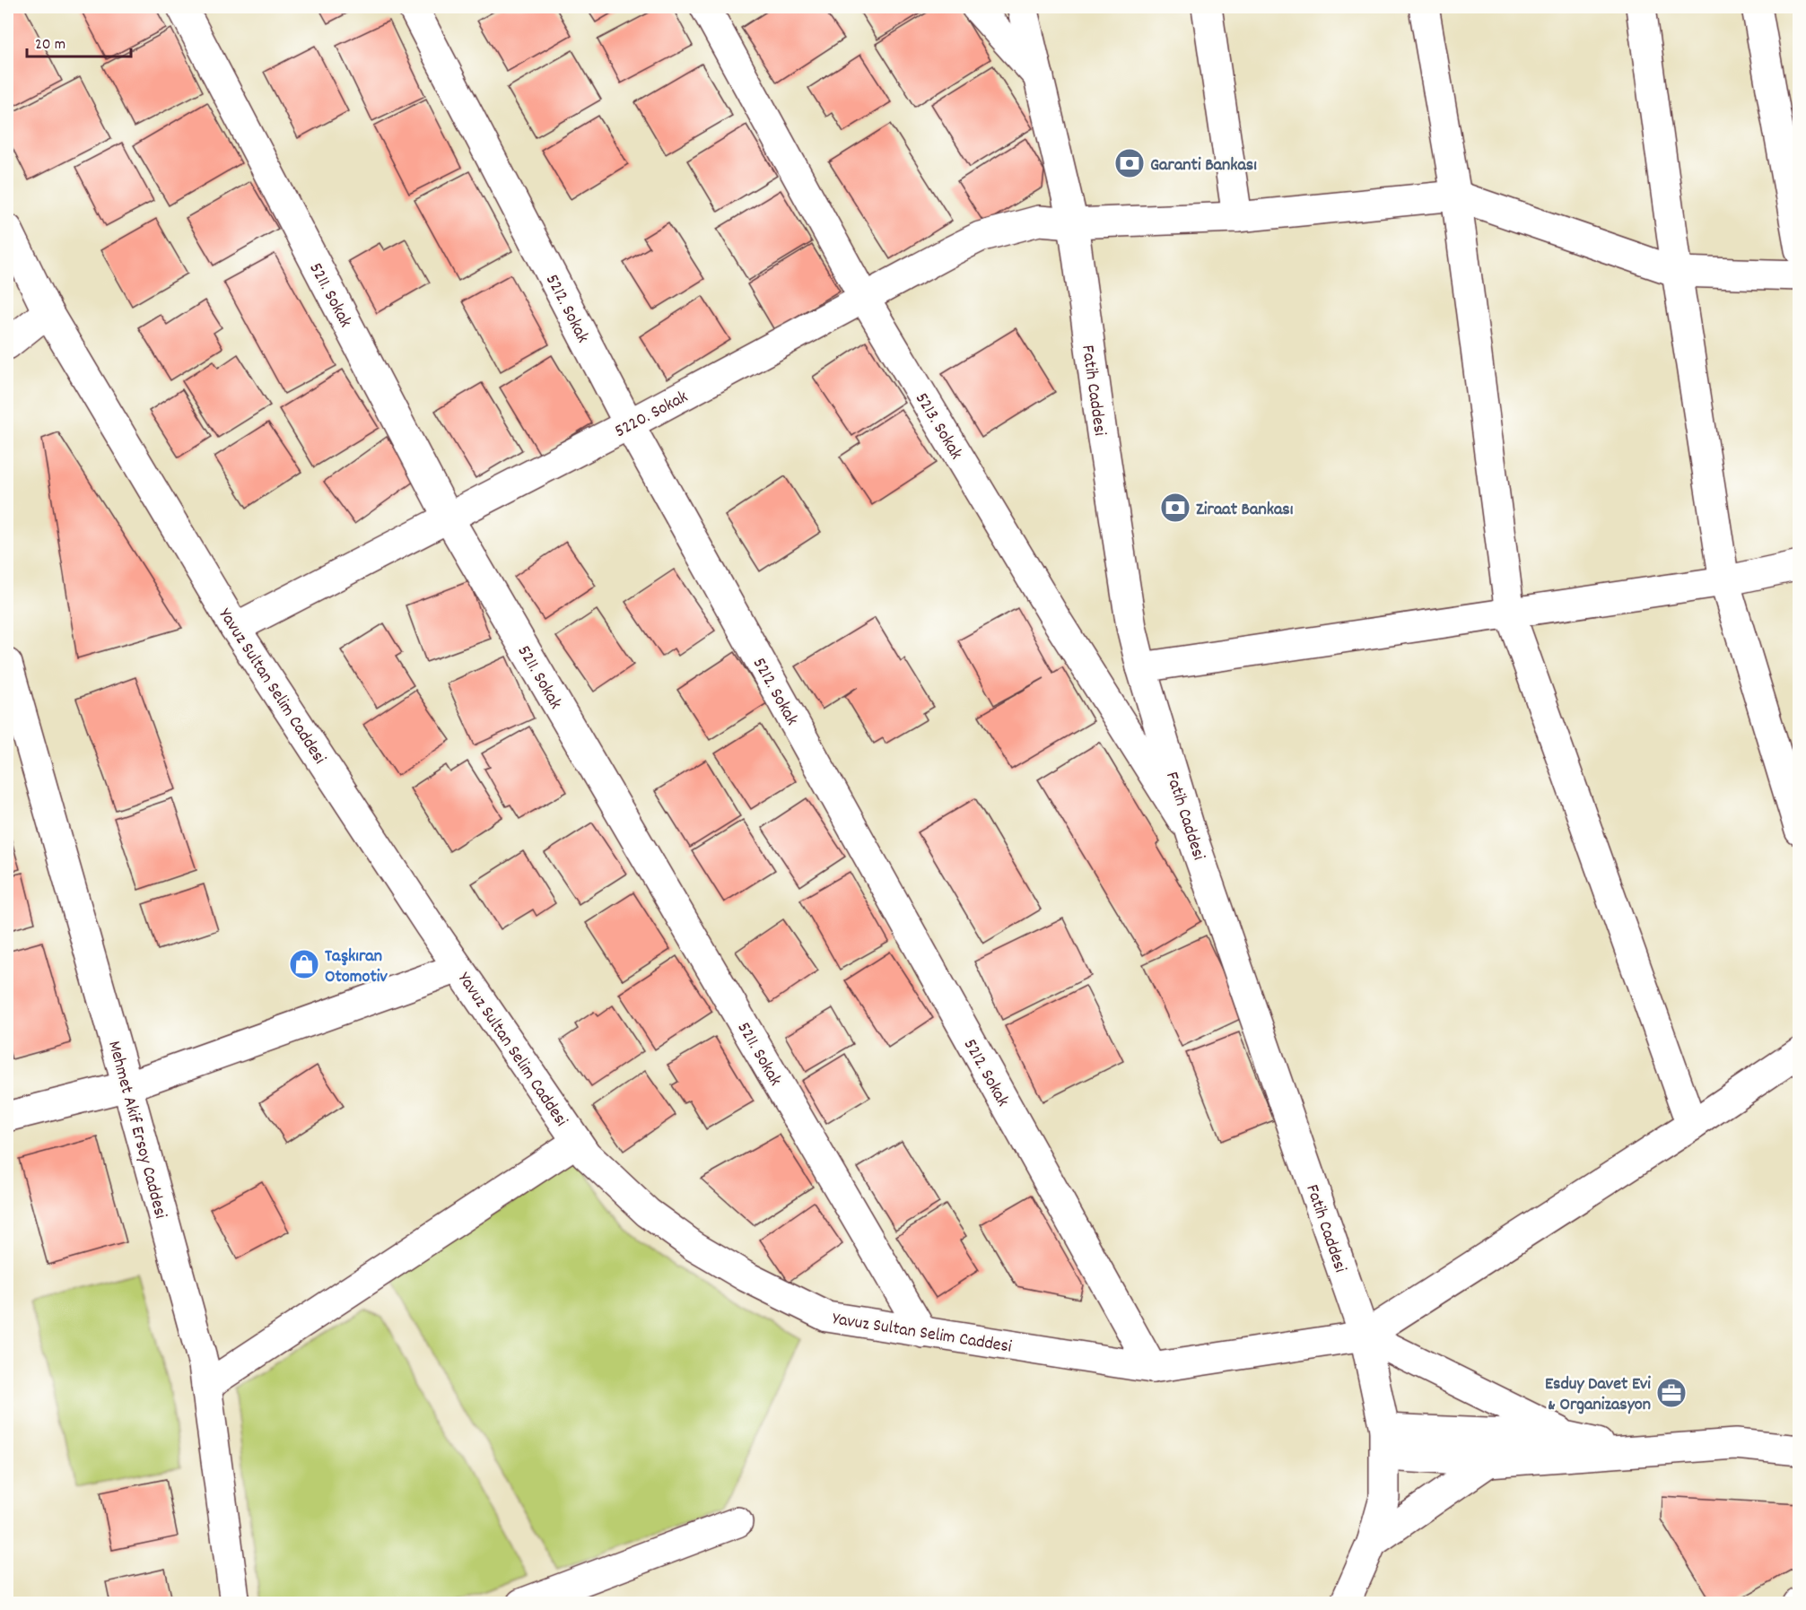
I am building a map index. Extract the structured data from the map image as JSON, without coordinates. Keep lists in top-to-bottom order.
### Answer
{
  "streets": {
    "street": [
      "5211. Sokak",
      "5212. Sokak",
      "Fatih Caddesi",
      "5220. Sokak",
      "5213. Sokak",
      "Yavuz Sultan Selim Caddesi",
      "Mehmet Akif Ersoy Caddesi"
    ]
  },
  "crossings": [
    ["5211. Sokak", "5220. Sokak"],
    ["5211. Sokak", "Yavuz Sultan Selim Caddesi"],
    ["5212. Sokak", "5220. Sokak"],
    ["5212. Sokak", "Yavuz Sultan Selim Caddesi"],
    ["Fatih Caddesi", "5220. Sokak"],
    ["Fatih Caddesi", "5213. Sokak"],
    ["Fatih Caddesi", "Yavuz Sultan Selim Caddesi"],
    ["5220. Sokak", "5213. Sokak"],
    ["5220. Sokak", "Yavuz Sultan Selim Caddesi"]
  ],
  "places": {
    "bank": ["Garanti Bankası", "Ziraat Bankası"],
    "shop": ["Taşkıran Otomotiv"],
    "office": ["Esduy Davet Evi & Organizasyon"]
  },
  "scale_bar": "20 m"
}
